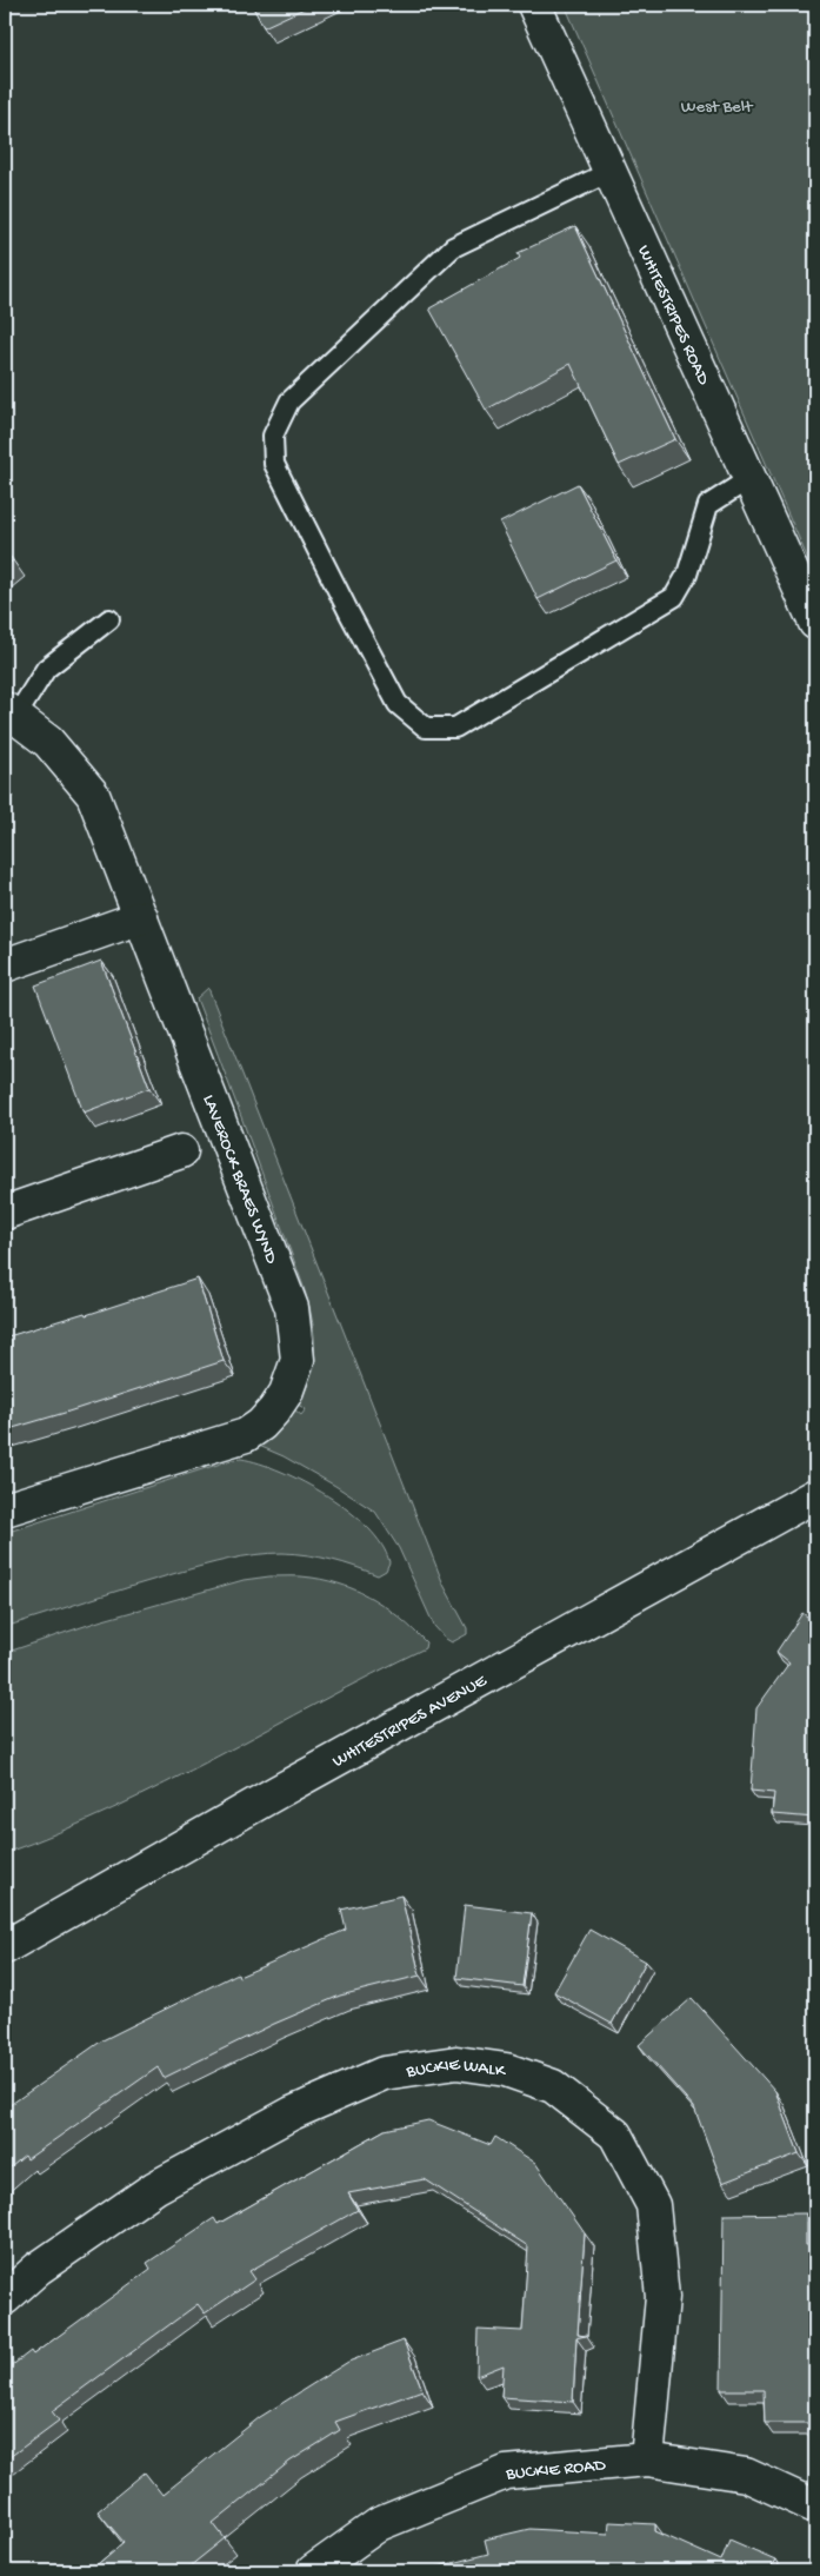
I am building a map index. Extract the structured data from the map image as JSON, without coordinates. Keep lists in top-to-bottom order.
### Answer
{
  "streets": {
    "street": [
      "WHITESTRIPES ROAD",
      "LAVEROCK BRAES WYND",
      "WHITESTRIPES AVENUE",
      "BUCKIE WALK",
      "BUCKIE ROAD"
    ]
  },
  "crossings": [
    ["BUCKIE WALK", "BUCKIE ROAD"]
  ],
  "parks": ["West Belt"]
}
